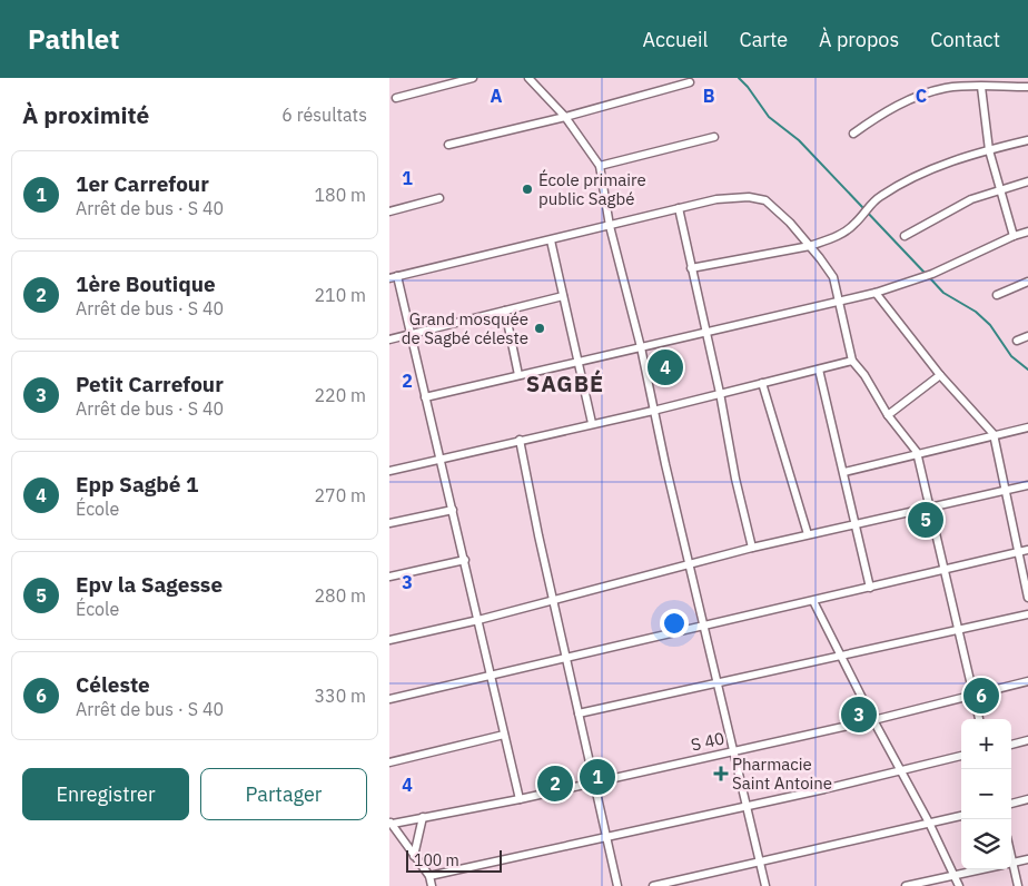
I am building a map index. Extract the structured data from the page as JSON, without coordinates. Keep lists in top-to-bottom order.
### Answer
{
  "streets": {
    "street": ["S 40"]
  },
  "districts": ["SAGBÉ"],
  "places": {
    "other": ["École primaire public Sagbé", "Grand mosquée de Sagbé céleste"],
    "health": ["Pharmacie Saint Antoine"]
  },
  "scale_bar": "100 m",
  "page": {
    "header": "Pathlet",
    "nav": [
      "Accueil",
      "Carte",
      "À propos",
      "Contact"
    ],
    "heading": ["À proximité", "6 résultats"],
    "list": [
      {
        "mark": "1",
        "name": "1er Carrefour",
        "note": "Arrêt de bus · S 40",
        "value": "180 m"
      },
      {
        "mark": "2",
        "name": "1ère Boutique",
        "note": "Arrêt de bus · S 40",
        "value": "210 m"
      },
      {
        "mark": "3",
        "name": "Petit Carrefour",
        "note": "Arrêt de bus · S 40",
        "value": "220 m"
      },
      {
        "mark": "4",
        "name": "Epp Sagbé 1",
        "note": "École",
        "value": "270 m"
      },
      {
        "mark": "5",
        "name": "Epv la Sagesse",
        "note": "École",
        "value": "280 m"
      },
      {
        "mark": "6",
        "name": "Céleste",
        "note": "Arrêt de bus · S 40",
        "value": "330 m"
      }
    ],
    "pins": [
      "4",
      "5",
      "6",
      "3",
      "1",
      "2"
    ],
    "map_buttons": ["+", "−"],
    "buttons": ["Enregistrer", "Partager"],
    "scale": "100 m"
  },
  "grid": {
    "columns": ["A", "B", "C"],
    "rows": [
      "1",
      "2",
      "3",
      "4"
    ]
  }
}
